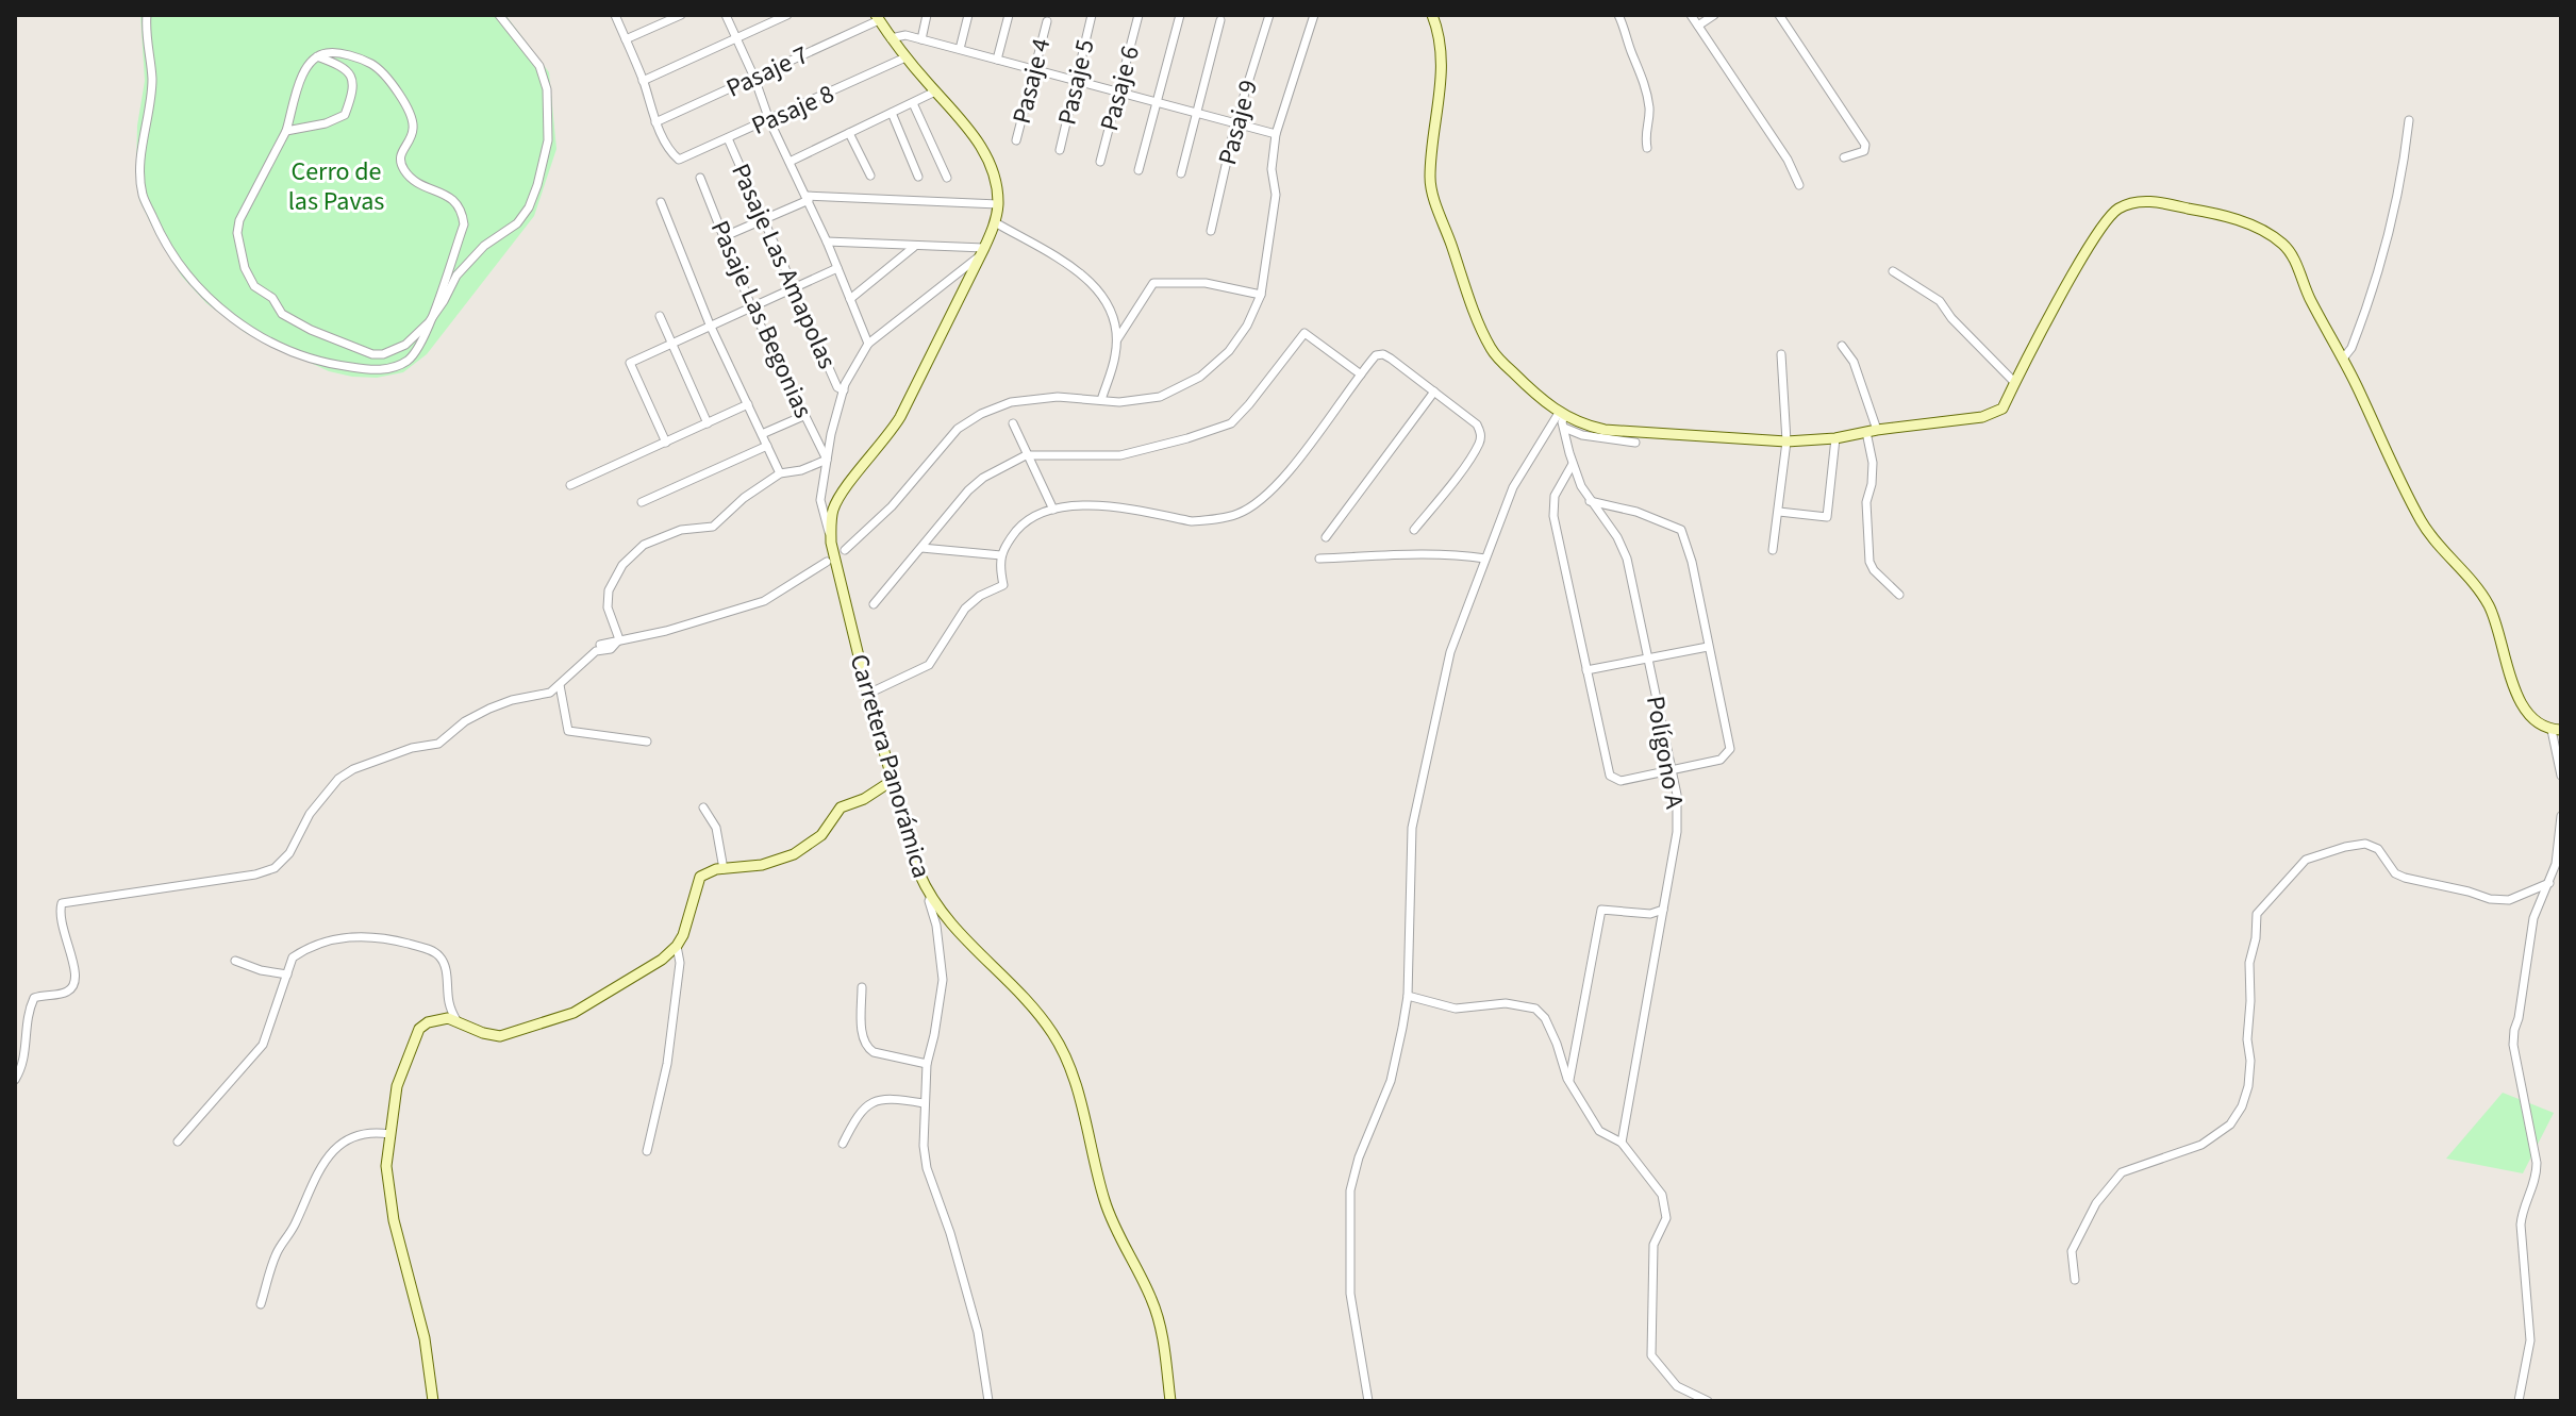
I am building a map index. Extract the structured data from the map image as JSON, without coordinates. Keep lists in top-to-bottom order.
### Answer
{
  "streets": {
    "street": [
      "Pasaje 7",
      "Pasaje 4",
      "Pasaje 5",
      "Pasaje 6",
      "Pasaje 8",
      "Pasaje 9",
      "Pasaje Las Amapolas",
      "Pasaje Las Begonias",
      "Polígono A",
      "Carretera Panorámica"
    ]
  },
  "crossings": [
    ["Pasaje 7", "Pasaje 8"],
    ["Pasaje 8", "Pasaje Las Amapolas"]
  ],
  "parks": ["Cerro de las Pavas"]
}
